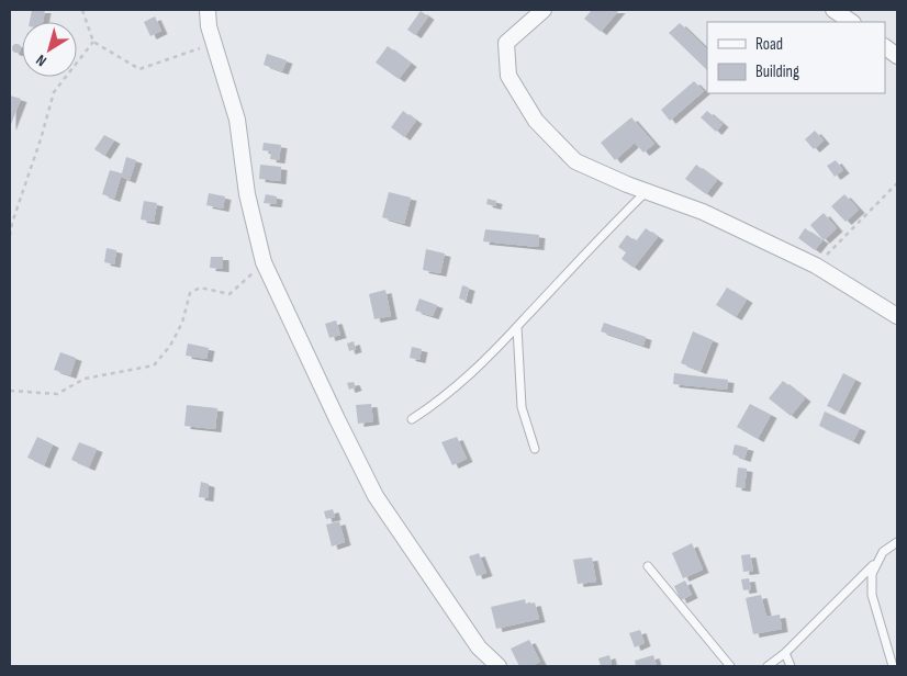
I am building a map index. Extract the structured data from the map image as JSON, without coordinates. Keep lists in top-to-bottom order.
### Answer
{
  "legend": ["Road", "Building"],
  "north": "bottom left"
}
